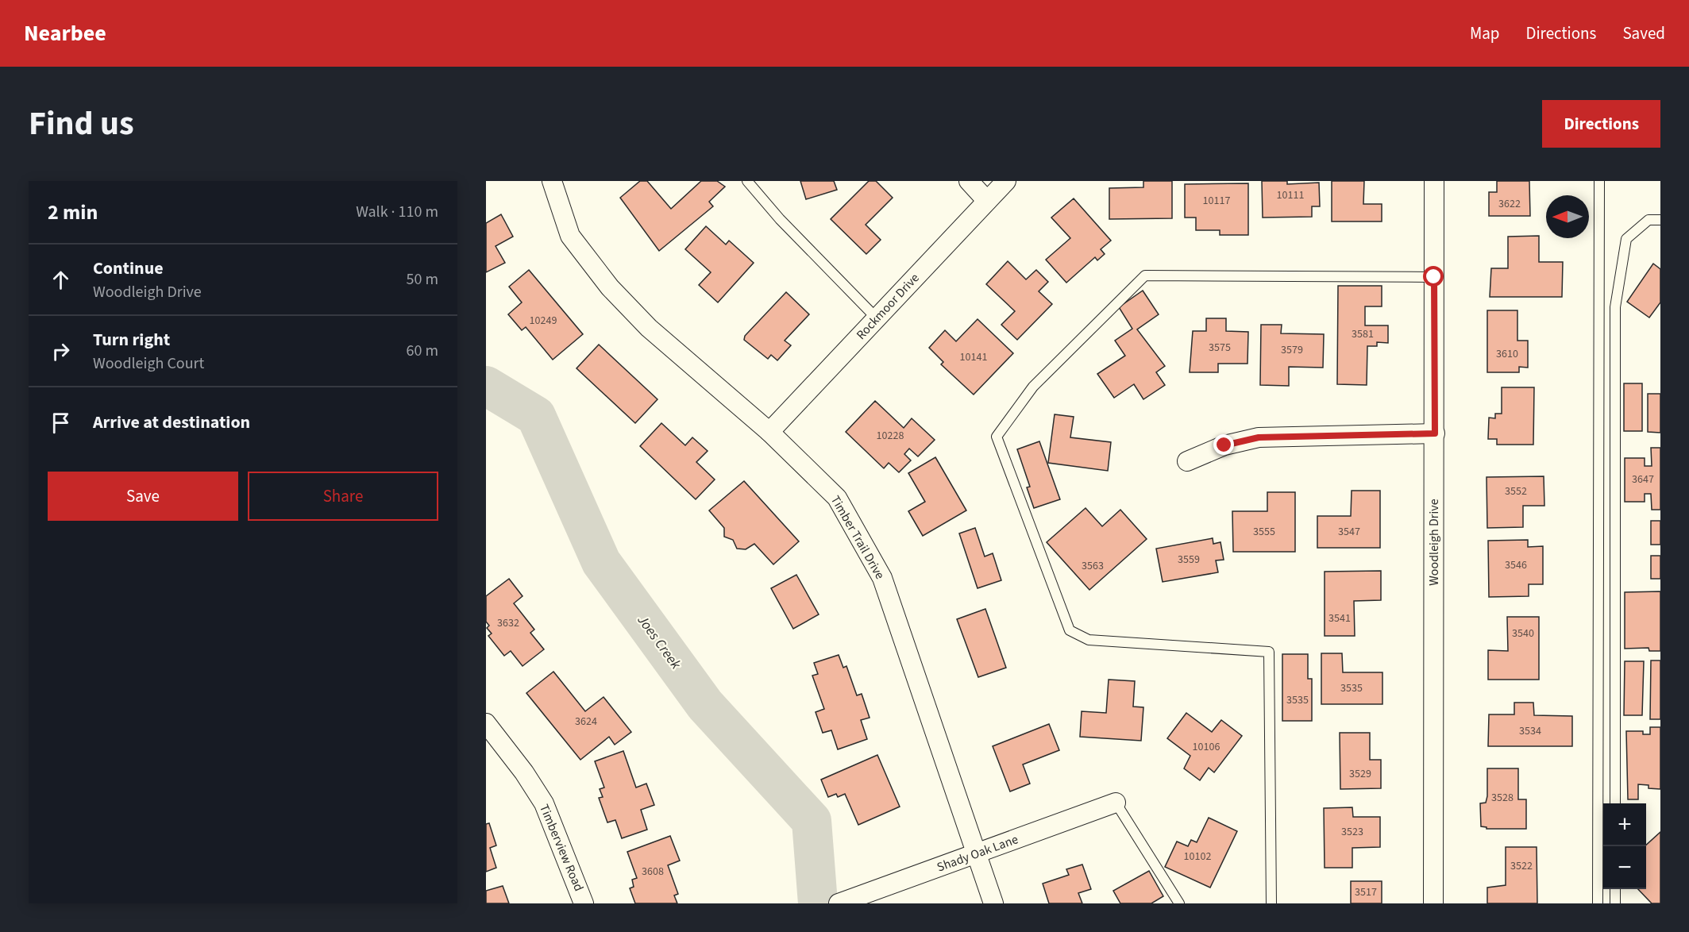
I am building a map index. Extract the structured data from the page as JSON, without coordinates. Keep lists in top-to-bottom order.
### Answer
{
  "streets": {
    "street": [
      "Rockmoor Drive",
      "Timber Trail Drive",
      "Woodleigh Drive",
      "Timberview Road",
      "Shady Oak Lane"
    ]
  },
  "crossings": [
    ["Rockmoor Drive", "Timber Trail Drive"],
    ["Timber Trail Drive", "Shady Oak Lane"]
  ],
  "water": ["Joes Creek"],
  "house_numbers": [
    "10111",
    "10117",
    "3622",
    "10249",
    "3581",
    "3575",
    "3579",
    "3610",
    "10141",
    "10228",
    "3647",
    "3552",
    "3555",
    "3547",
    "3559",
    "3546",
    "3563",
    "3541",
    "3632",
    "3540",
    "3535",
    "3535",
    "3624",
    "3534",
    "10106",
    "3529",
    "3528",
    "3523",
    "10102",
    "3522",
    "3608",
    "3517"
  ],
  "north": "left",
  "page": {
    "header": "Nearbee",
    "nav": ["Map", "Directions", "Saved"],
    "title": "Find us",
    "buttons": [
      "Directions",
      ["Save", "Share"]
    ],
    "heading": ["2 min", "Walk · 110 m"],
    "list": [
      ["Continue", "Woodleigh Drive", "50 m"],
      ["Turn right", "Woodleigh Court", "60 m"],
      "Arrive at destination"
    ],
    "map_buttons": ["+", "−"]
  }
}
